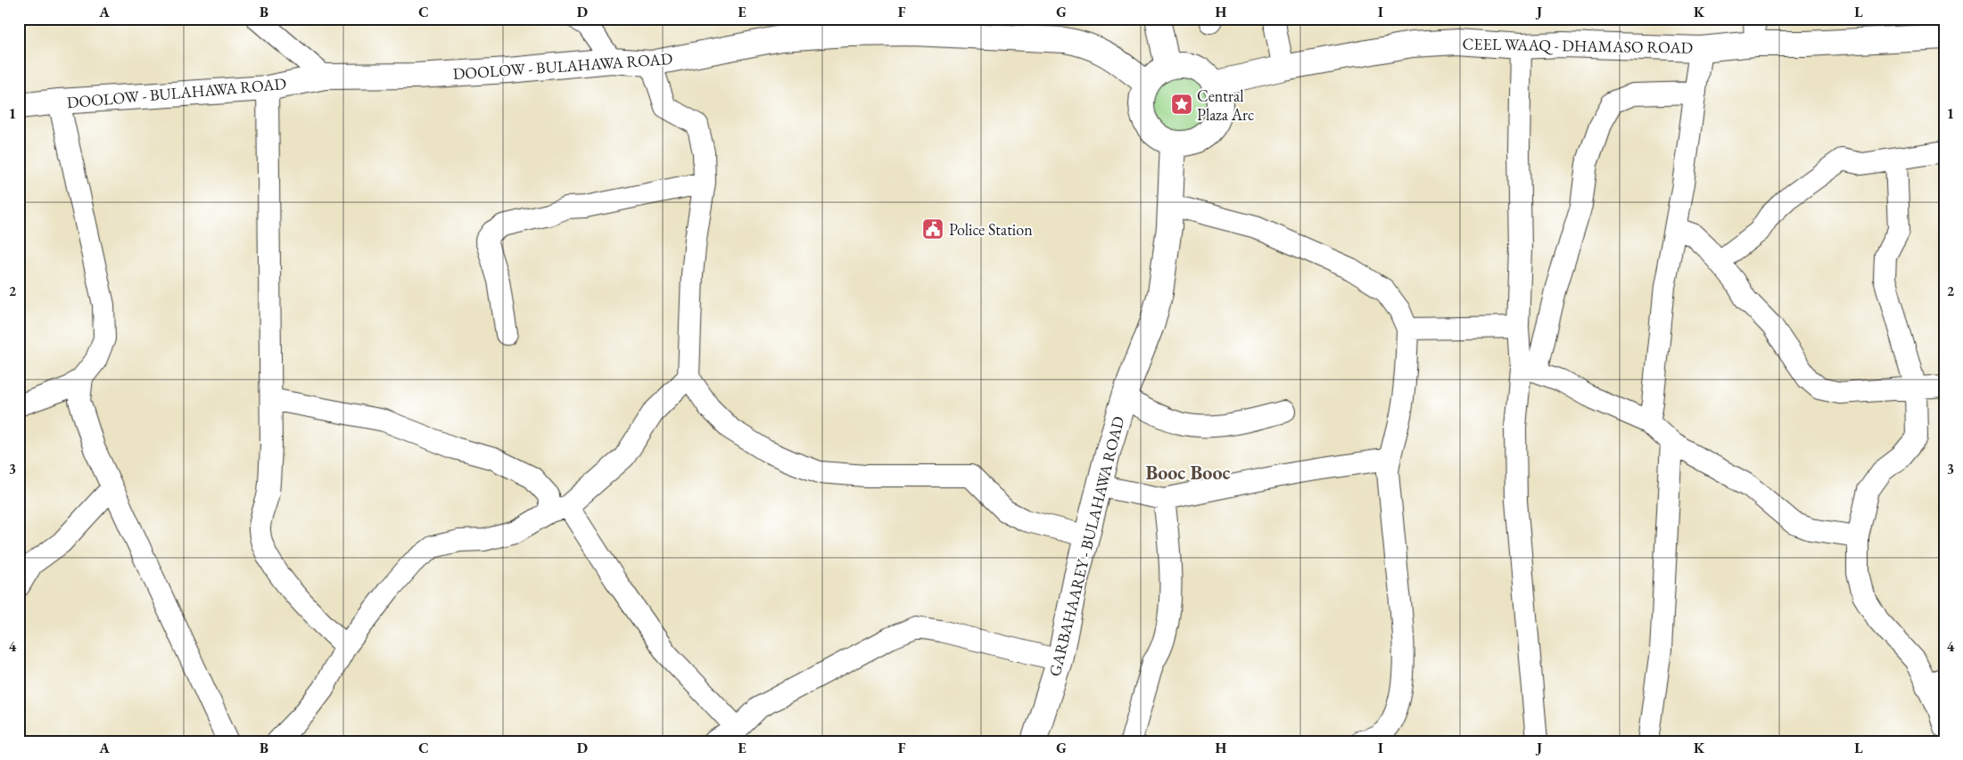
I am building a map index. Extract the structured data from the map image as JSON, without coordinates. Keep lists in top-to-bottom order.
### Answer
{
  "streets": {
    "main road": ["CEEL WAAQ - DHAMASO ROAD", "DOOLOW - BULAHAWA ROAD", "GARBAHAAREY - BULAHAWA ROAD"]
  },
  "crossings": [
    ["CEEL WAAQ - DHAMASO ROAD", "DOOLOW - BULAHAWA ROAD"],
    ["CEEL WAAQ - DHAMASO ROAD", "GARBAHAAREY - BULAHAWA ROAD"],
    ["DOOLOW - BULAHAWA ROAD", "GARBAHAAREY - BULAHAWA ROAD"]
  ],
  "districts": ["Booc Booc"],
  "places": {
    "place": ["Central Plaza Arc"],
    "public building": ["Police Station"]
  },
  "grid": {
    "columns": [
      "A",
      "B",
      "C",
      "D",
      "E",
      "F",
      "G",
      "H",
      "I",
      "J",
      "K",
      "L"
    ],
    "rows": [
      "1",
      "2",
      "3",
      "4"
    ]
  }
}
